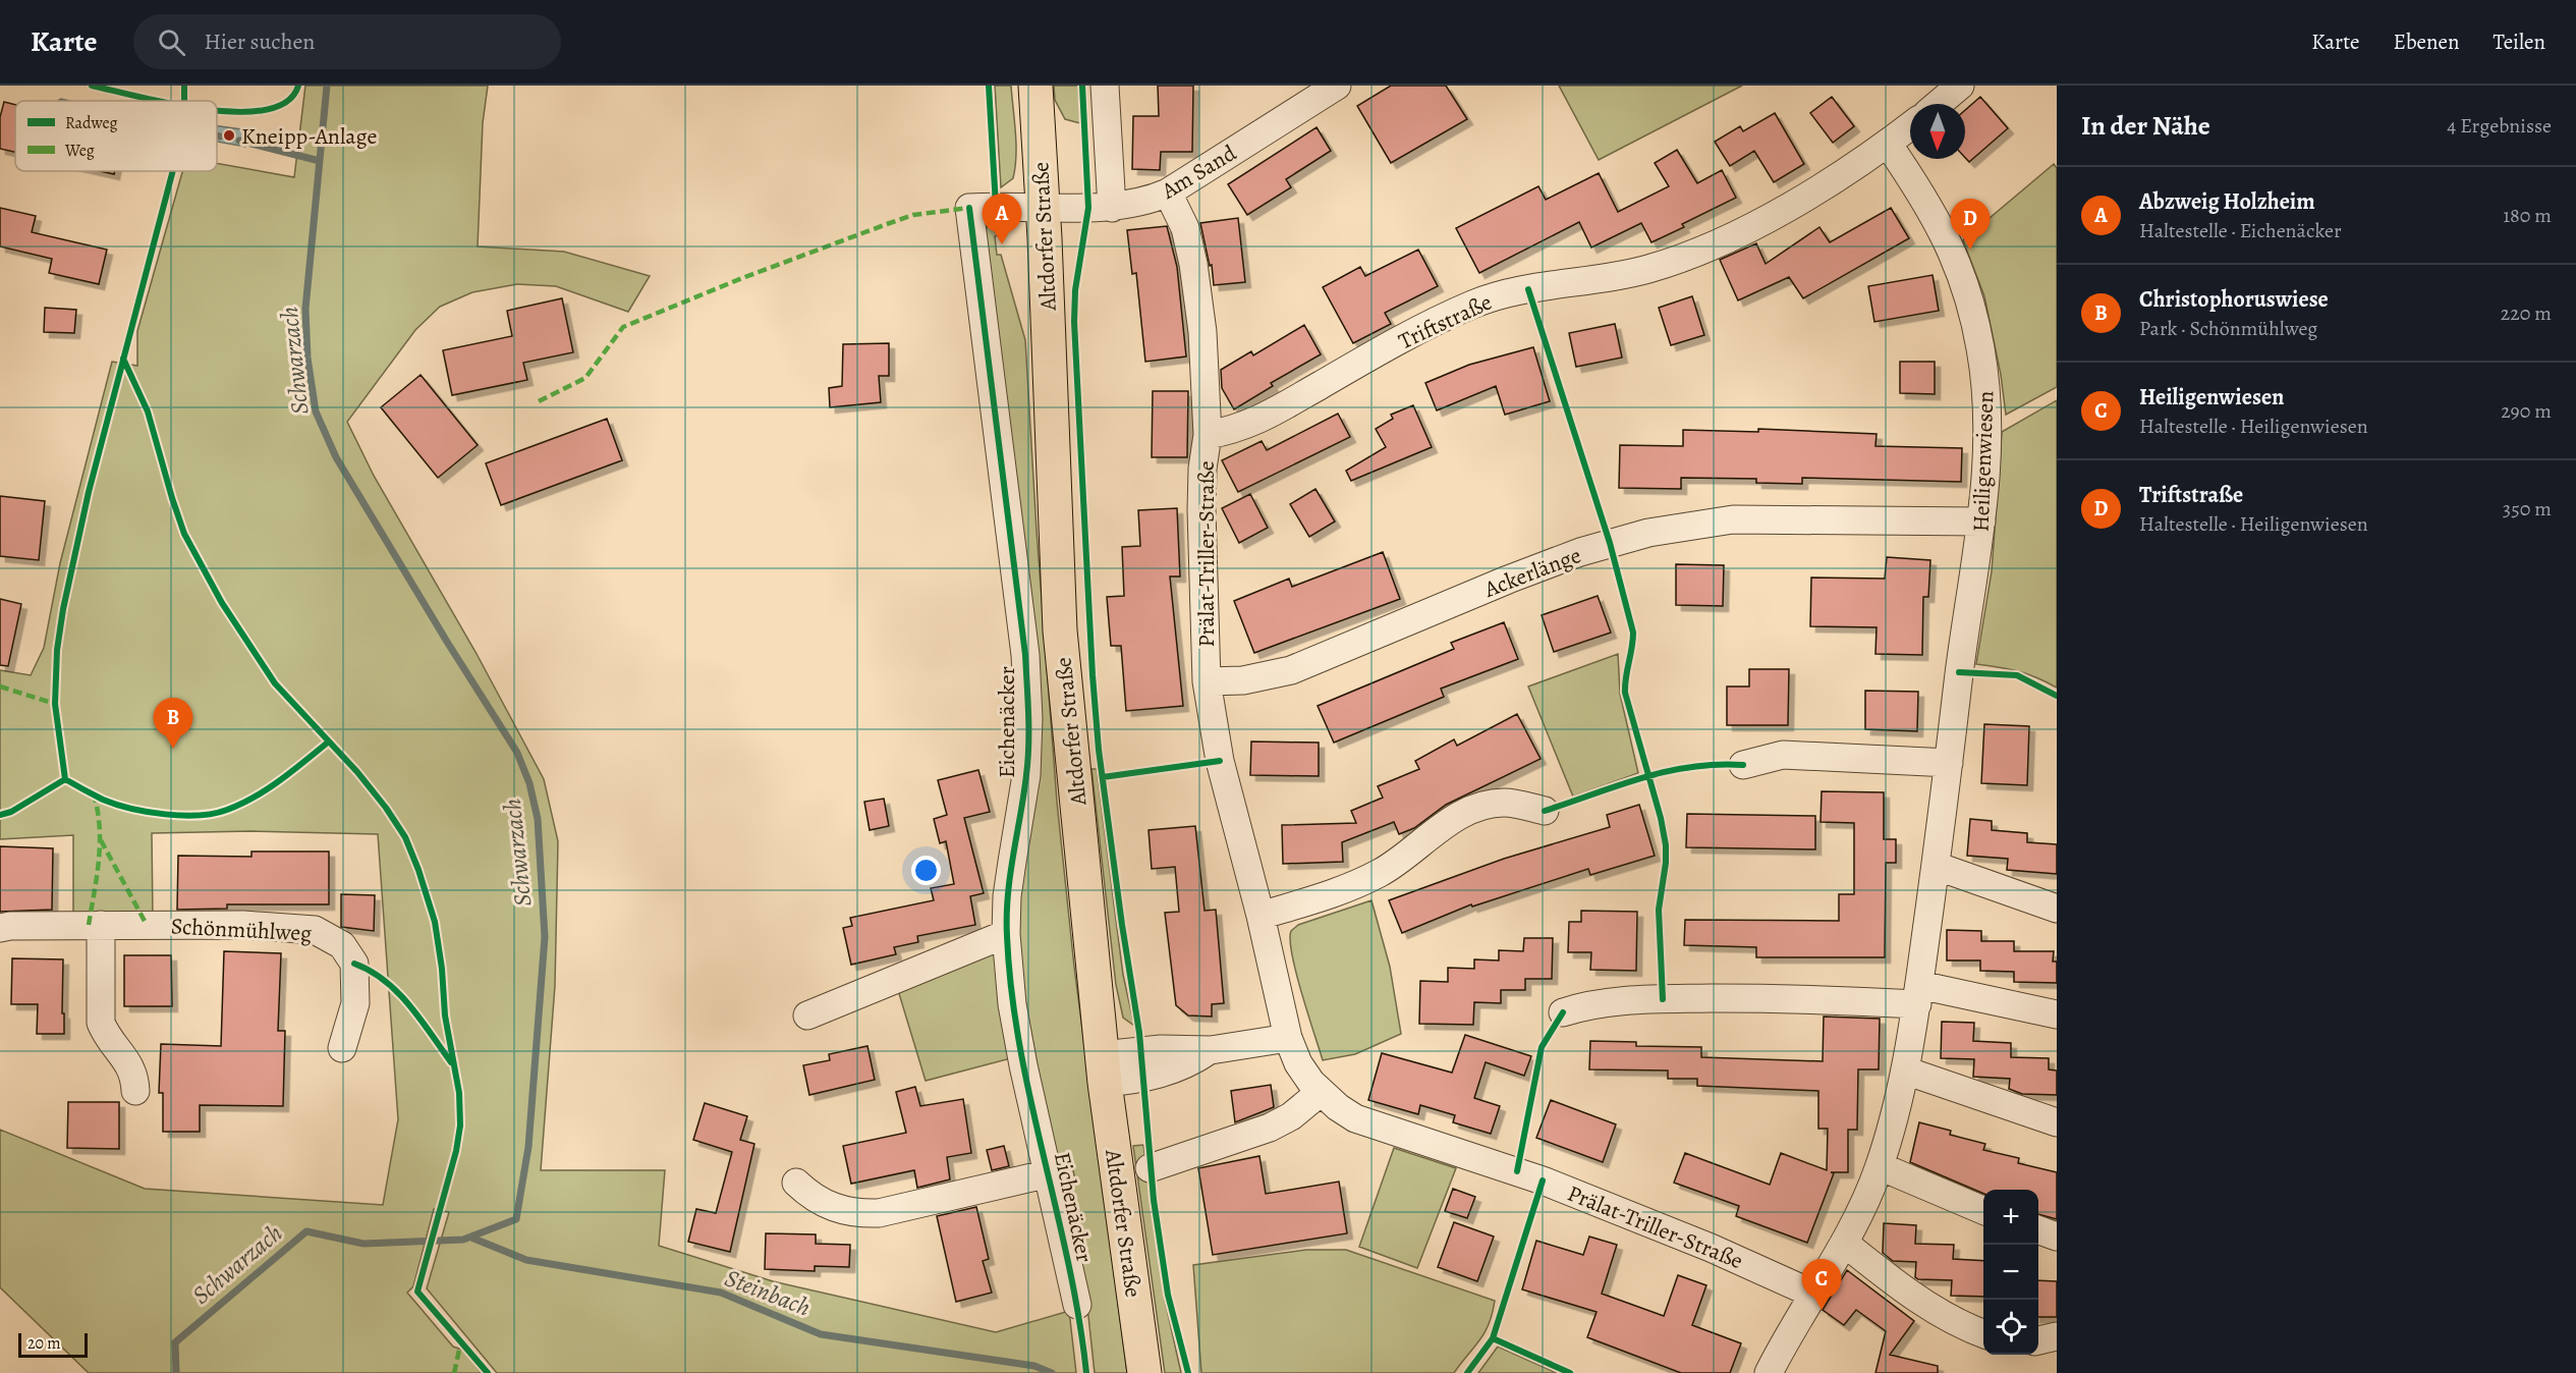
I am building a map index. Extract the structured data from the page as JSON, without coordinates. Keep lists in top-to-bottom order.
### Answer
{
  "streets": {
    "main road": ["Altdorfer Straße"],
    "street": [
      "Am Sand",
      "Triftstraße",
      "Heiligenwiesen",
      "Prälat-Triller-Straße",
      "Ackerlänge",
      "Eichenäcker",
      "Schönmühlweg"
    ]
  },
  "crossings": [
    ["Am Sand", "Altdorfer Straße"],
    ["Am Sand", "Prälat-Triller-Straße"],
    ["Am Sand", "Eichenäcker"],
    ["Altdorfer Straße", "Eichenäcker"],
    ["Triftstraße", "Heiligenwiesen"],
    ["Triftstraße", "Prälat-Triller-Straße"],
    ["Heiligenwiesen", "Prälat-Triller-Straße"],
    ["Heiligenwiesen", "Ackerlänge"],
    ["Prälat-Triller-Straße", "Ackerlänge"]
  ],
  "water": ["Schwarzach", "Steinbach"],
  "places": ["Kneipp-Anlage"],
  "legend": ["Radweg", "Weg"],
  "scale_bar": "20 m",
  "north": "bottom",
  "page": {
    "header": "Karte",
    "search": "Hier suchen",
    "nav": ["Karte", "Ebenen", "Teilen"],
    "heading": ["In der Nähe", "4 Ergebnisse"],
    "list": [
      {
        "mark": "A",
        "name": "Abzweig Holzheim",
        "note": "Haltestelle · Eichenäcker",
        "value": "180 m"
      },
      {
        "mark": "B",
        "name": "Christophoruswiese",
        "note": "Park · Schönmühlweg",
        "value": "220 m"
      },
      {
        "mark": "C",
        "name": "Heiligenwiesen",
        "note": "Haltestelle · Heiligenwiesen",
        "value": "290 m"
      },
      {
        "mark": "D",
        "name": "Triftstraße",
        "note": "Haltestelle · Heiligenwiesen",
        "value": "350 m"
      }
    ],
    "pins": [
      "A",
      "D",
      "B",
      "C"
    ],
    "map_buttons": ["+", "−"],
    "scale": "20 m"
  }
}
